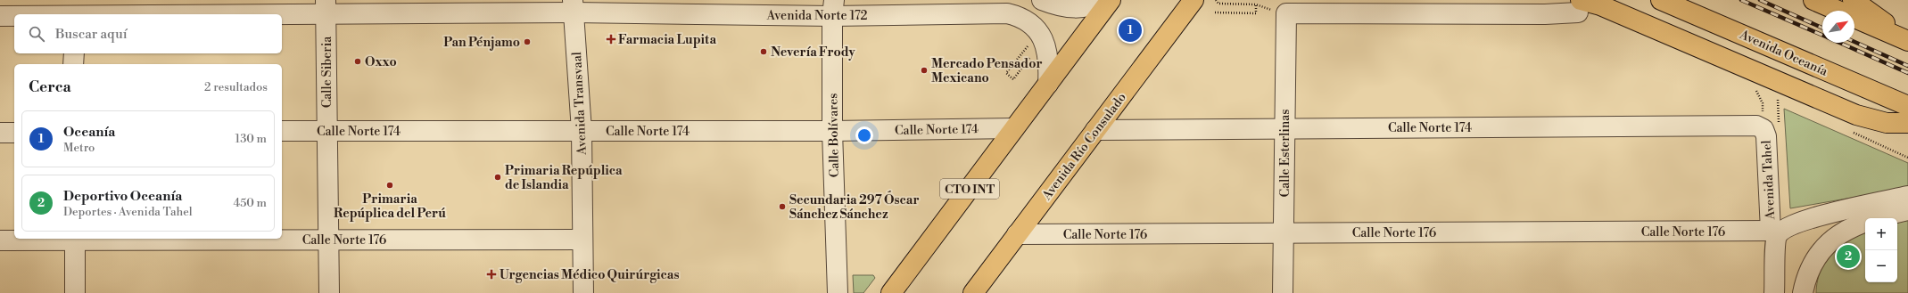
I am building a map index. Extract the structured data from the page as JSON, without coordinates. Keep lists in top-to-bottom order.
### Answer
{
  "streets": {
    "highway": ["Avenida Oceanía", "Avenida Río Consulado", "CTO INT"],
    "street": [
      "Avenida Norte 172",
      "Calle Siberia",
      "Avenida Transvaal",
      "Calle Norte 174",
      "Calle Bolívares",
      "Calle Esterlinas",
      "Avenida Tahel",
      "Calle Norte 176"
    ]
  },
  "crossings": [
    ["Avenida Norte 172", "Calle Siberia"],
    ["Avenida Norte 172", "Avenida Transvaal"],
    ["Avenida Norte 172", "Calle Bolívares"],
    ["Avenida Norte 172", "CTO INT"],
    ["Calle Siberia", "Calle Norte 174"],
    ["Calle Siberia", "Calle Norte 176"],
    ["Avenida Transvaal", "Calle Norte 174"],
    ["Avenida Transvaal", "Calle Norte 176"],
    ["Calle Norte 174", "Calle Bolívares"],
    ["Calle Norte 174", "Avenida Río Consulado"],
    ["Calle Norte 174", "Calle Esterlinas"],
    ["Calle Norte 174", "Avenida Tahel"],
    ["Calle Norte 174", "CTO INT"],
    ["Avenida Río Consulado", "Calle Norte 176"],
    ["Calle Esterlinas", "Calle Norte 176"],
    ["Avenida Tahel", "Calle Norte 176"]
  ],
  "places": {
    "health": ["Farmacia Lupita", "Urgencias Médico Quirúrgicas"],
    "other": [
      "Pan Pénjamo",
      "Nevería Frody",
      "Oxxo",
      "Mercado Pensador Mexicano",
      "Primaria Repúplica de Islandia",
      "Primaria Repúplica del Perú",
      "Secundaria 297 Óscar Sánchez Sánchez"
    ]
  },
  "north": "top right",
  "page": {
    "search": "Buscar aquí",
    "pins": ["1", "2"],
    "heading": ["Cerca", "2 resultados"],
    "list": [
      {
        "mark": "1",
        "name": "Oceanía",
        "note": "Metro",
        "value": "130 m"
      },
      {
        "mark": "2",
        "name": "Deportivo Oceanía",
        "note": "Deportes · Avenida Tahel",
        "value": "450 m"
      }
    ],
    "map_buttons": ["+", "−"]
  }
}
